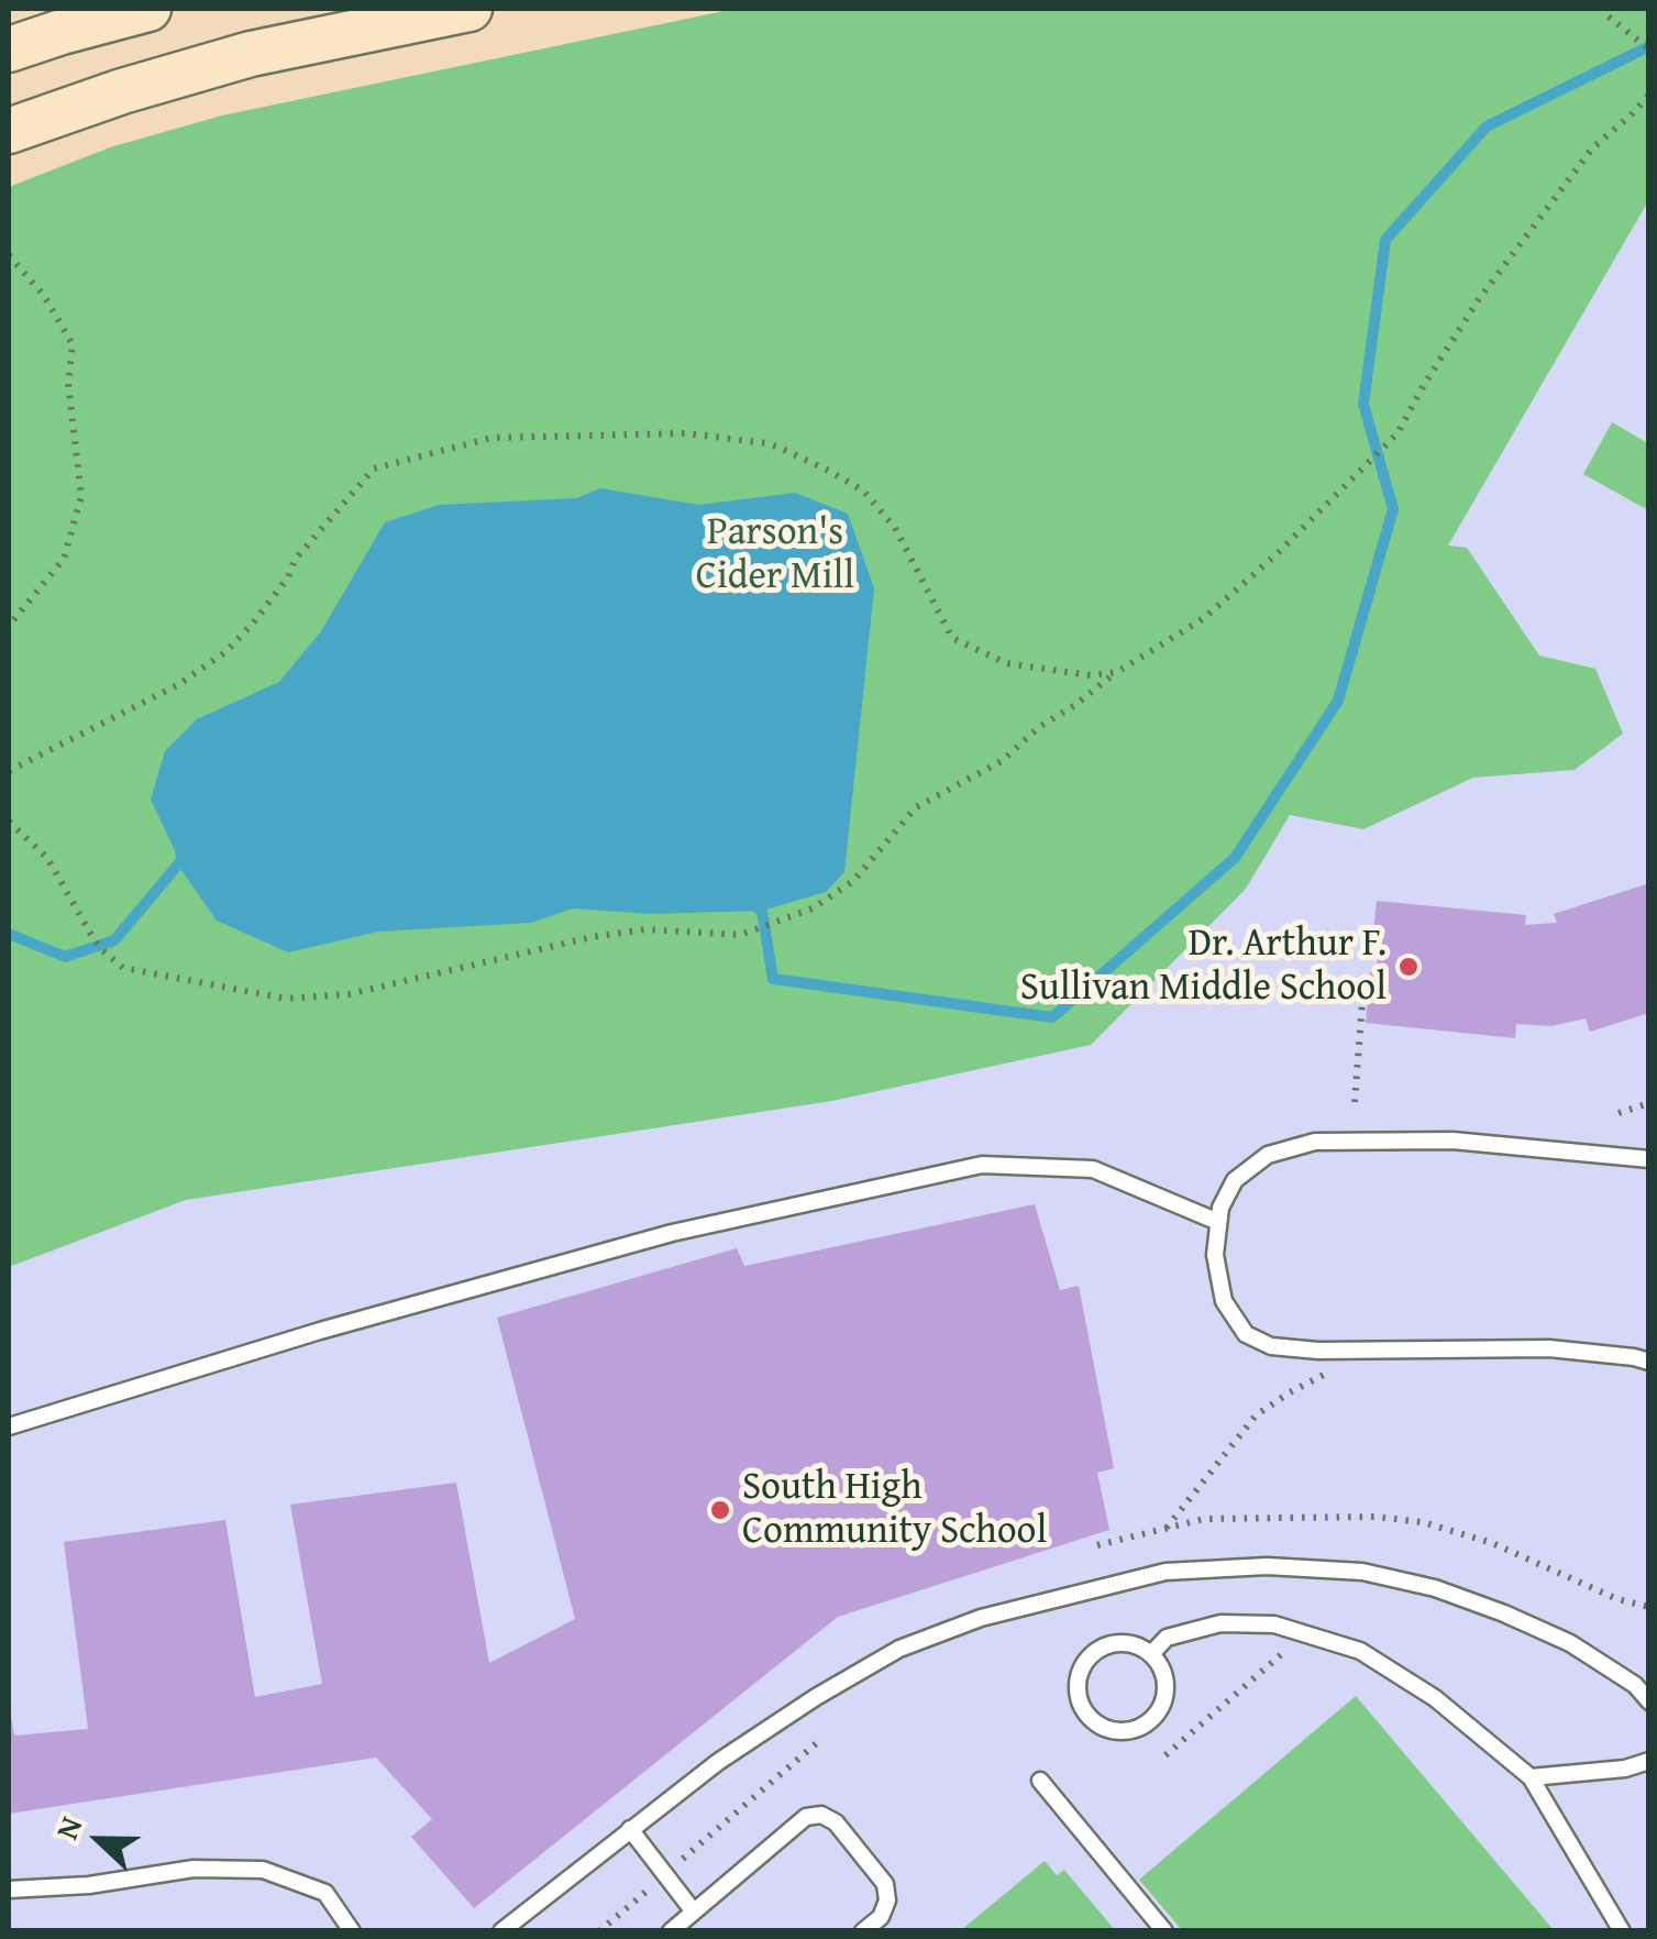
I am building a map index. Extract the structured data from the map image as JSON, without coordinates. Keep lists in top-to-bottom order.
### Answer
{
  "parks": ["Parson's Cider Mill"],
  "places": ["Dr. Arthur F. Sullivan Middle School", "South High Community School"],
  "north": "left"
}
